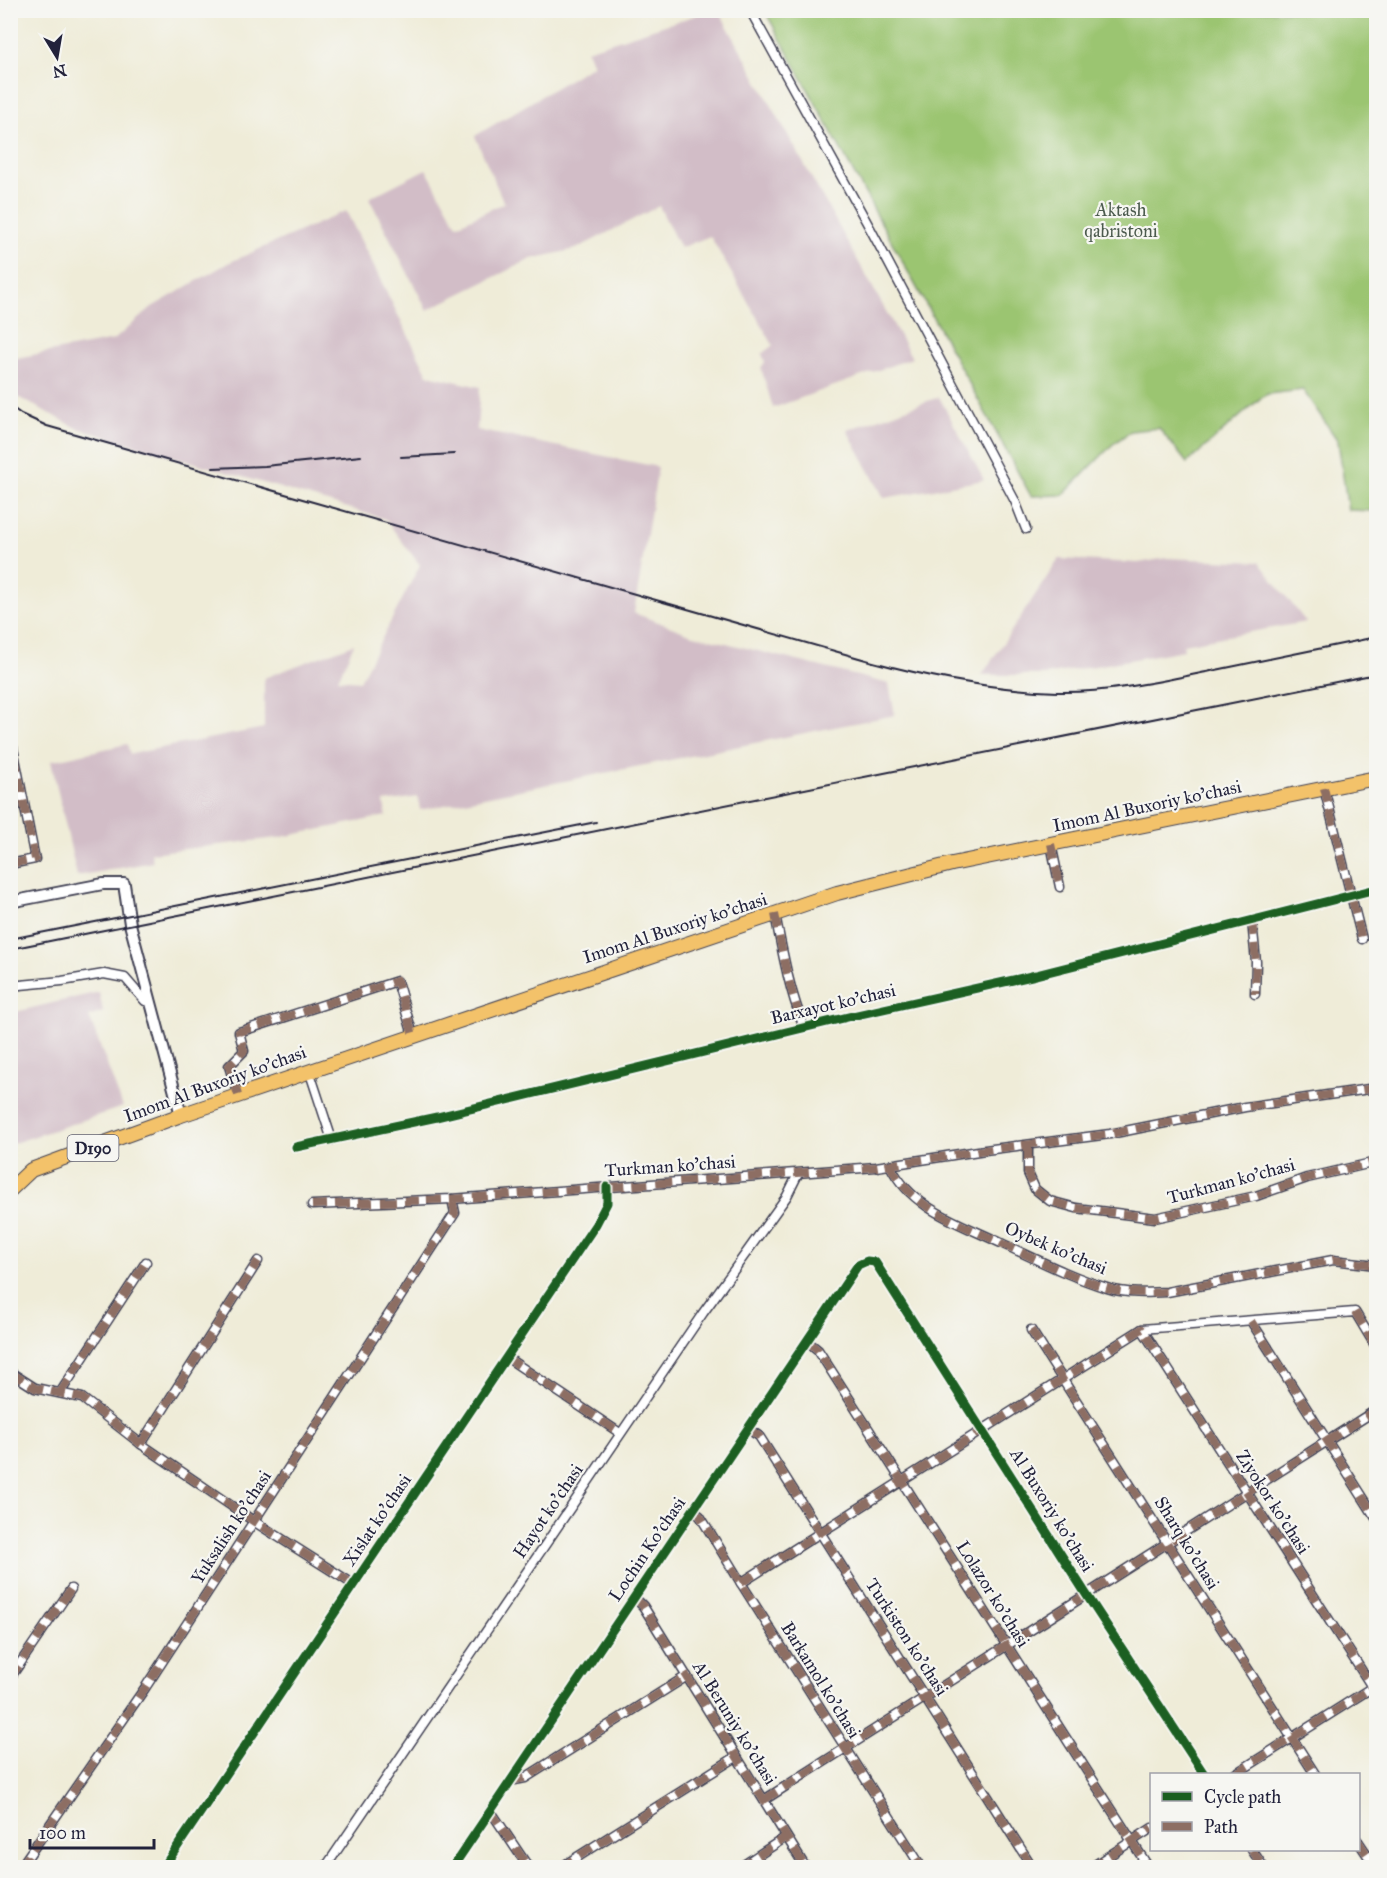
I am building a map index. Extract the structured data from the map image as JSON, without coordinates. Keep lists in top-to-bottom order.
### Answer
{
  "streets": {
    "main road": ["Imom Al Buxoriy ko'chasi", "D190"],
    "street": [
      "Barxayot ko'chasi",
      "Turkman ko'chasi",
      "Oybek ko'chasi",
      "Ziyokor ko'chasi",
      "Al Buxoriy ko'chasi",
      "Hayot ko'chasi",
      "Xislat ko'chasi",
      "Yuksalish ko'chasi",
      "Sharq ko'chasi",
      "Lochin Ko'chasi",
      "Lolazor ko'chasi",
      "Turkiston ko'chasi",
      "Barkamol ko'chasi",
      "Al Beruniy ko'chasi"
    ]
  },
  "crossings": [
    ["Turkman ko'chasi", "Oybek ko'chasi"],
    ["Turkman ko'chasi", "Hayot ko'chasi"],
    ["Turkman ko'chasi", "Xislat ko'chasi"],
    ["Turkman ko'chasi", "Yuksalish ko'chasi"],
    ["Al Buxoriy ko'chasi", "Lochin Ko'chasi"],
    ["Lochin Ko'chasi", "Lolazor ko'chasi"],
    ["Lochin Ko'chasi", "Turkiston ko'chasi"],
    ["Lochin Ko'chasi", "Barkamol ko'chasi"],
    ["Lochin Ko'chasi", "Al Beruniy ko'chasi"]
  ],
  "parks": ["Aktash qabristoni"],
  "legend": ["Cycle path", "Path"],
  "scale_bar": "100 m",
  "north": "bottom"
}
